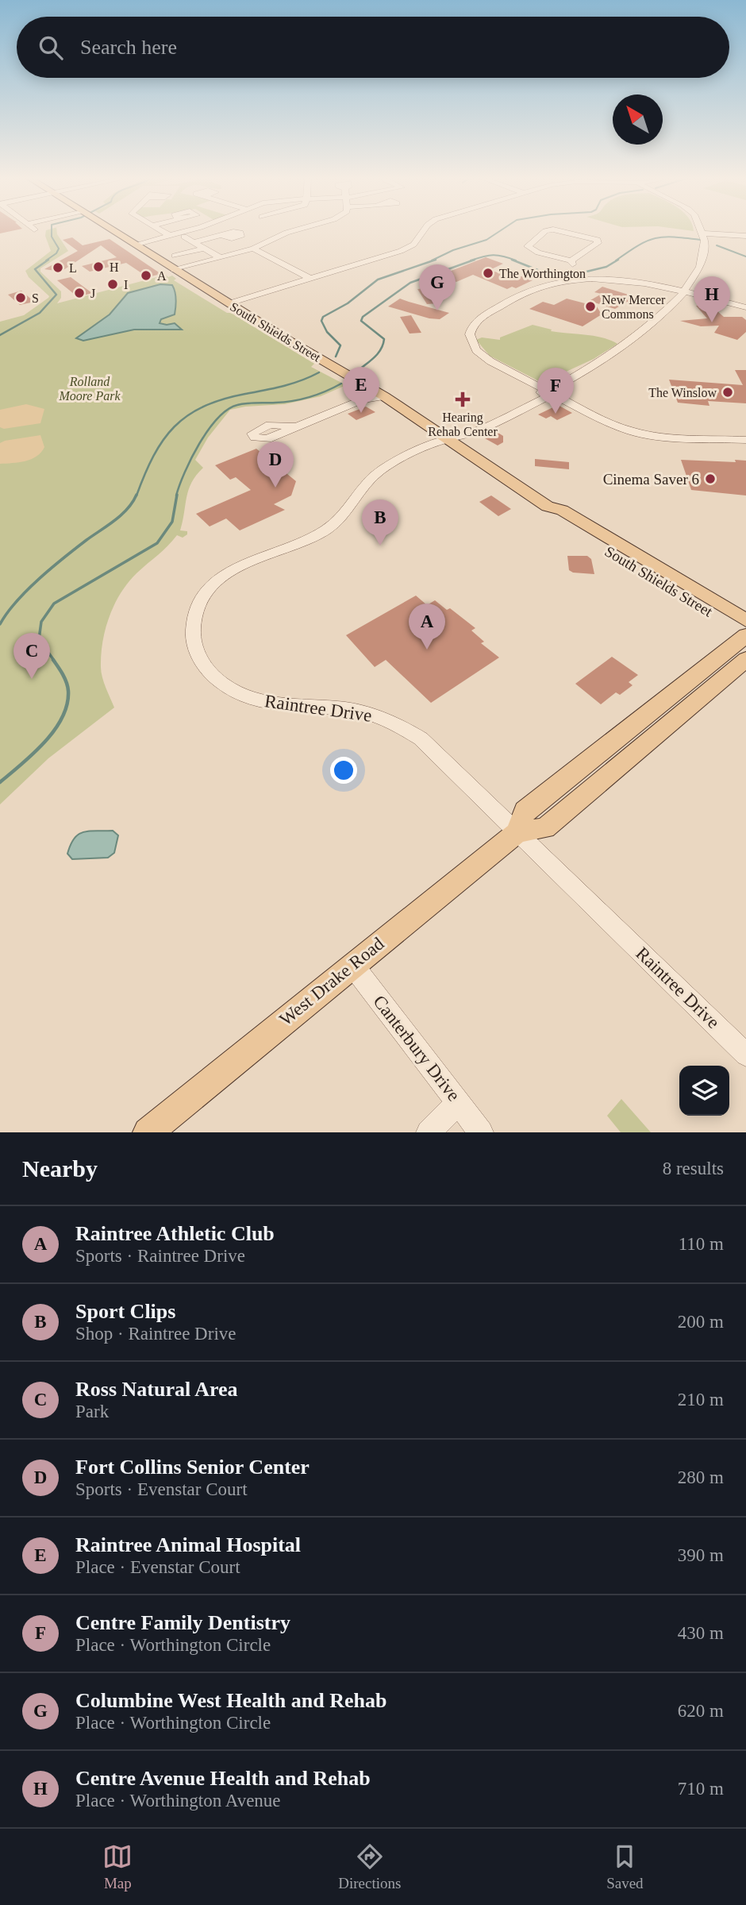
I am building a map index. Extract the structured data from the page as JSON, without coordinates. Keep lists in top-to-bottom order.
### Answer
{
  "streets": {
    "main road": ["South Shields Street", "West Drake Road"],
    "street": ["Raintree Drive", "Canterbury Drive"]
  },
  "crossings": [
    ["South Shields Street", "Raintree Drive"],
    ["South Shields Street", "West Drake Road"],
    ["Raintree Drive", "West Drake Road"],
    ["West Drake Road", "Canterbury Drive"]
  ],
  "parks": ["Rolland Moore Park"],
  "places": {
    "other": [
      "H",
      "L",
      "The Worthington",
      "A",
      "I",
      "J",
      "S",
      "New Mercer Commons",
      "The Winslow",
      "Cinema Saver 6"
    ],
    "health": ["Hearing Rehab Center"]
  },
  "north": "top left",
  "page": {
    "search": "Search here",
    "pins": [
      "G",
      "H",
      "E",
      "F",
      "D",
      "B",
      "A",
      "C"
    ],
    "heading": ["Nearby", "8 results"],
    "list": [
      {
        "mark": "A",
        "name": "Raintree Athletic Club",
        "note": "Sports · Raintree Drive",
        "value": "110 m"
      },
      {
        "mark": "B",
        "name": "Sport Clips",
        "note": "Shop · Raintree Drive",
        "value": "200 m"
      },
      {
        "mark": "C",
        "name": "Ross Natural Area",
        "note": "Park",
        "value": "210 m"
      },
      {
        "mark": "D",
        "name": "Fort Collins Senior Center",
        "note": "Sports · Evenstar Court",
        "value": "280 m"
      },
      {
        "mark": "E",
        "name": "Raintree Animal Hospital",
        "note": "Place · Evenstar Court",
        "value": "390 m"
      },
      {
        "mark": "F",
        "name": "Centre Family Dentistry",
        "note": "Place · Worthington Circle",
        "value": "430 m"
      },
      {
        "mark": "G",
        "name": "Columbine West Health and Rehab",
        "note": "Place · Worthington Circle",
        "value": "620 m"
      },
      {
        "mark": "H",
        "name": "Centre Avenue Health and Rehab",
        "note": "Place · Worthington Avenue",
        "value": "710 m"
      }
    ],
    "nav": ["Map", "Directions", "Saved"]
  }
}
